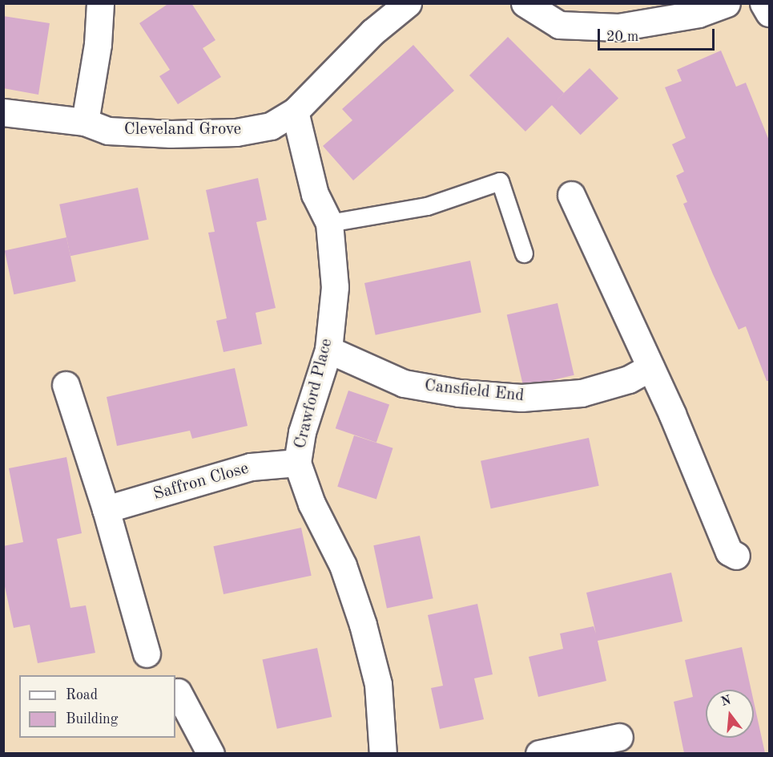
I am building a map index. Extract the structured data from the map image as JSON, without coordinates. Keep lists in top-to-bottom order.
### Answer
{
  "streets": {
    "street": [
      "Cleveland Grove",
      "Cansfield End",
      "Crawford Place",
      "Saffron Close"
    ]
  },
  "crossings": [
    ["Cleveland Grove", "Crawford Place"],
    ["Cansfield End", "Crawford Place"],
    ["Crawford Place", "Saffron Close"]
  ],
  "legend": ["Road", "Building"],
  "scale_bar": "20 m",
  "north": "top"
}
